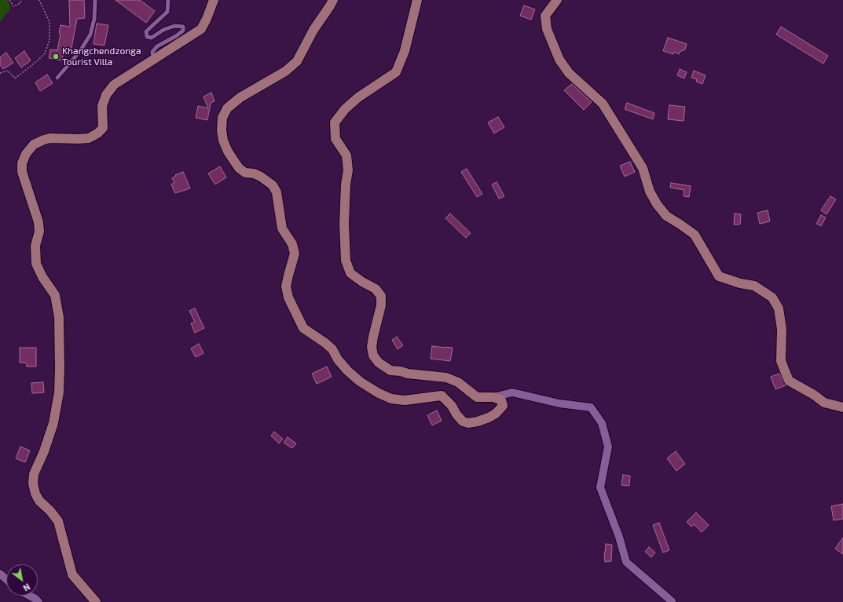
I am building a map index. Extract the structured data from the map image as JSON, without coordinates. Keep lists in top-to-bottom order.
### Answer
{
  "places": ["Khangchendzonga Tourist Villa"],
  "north": "bottom right"
}
